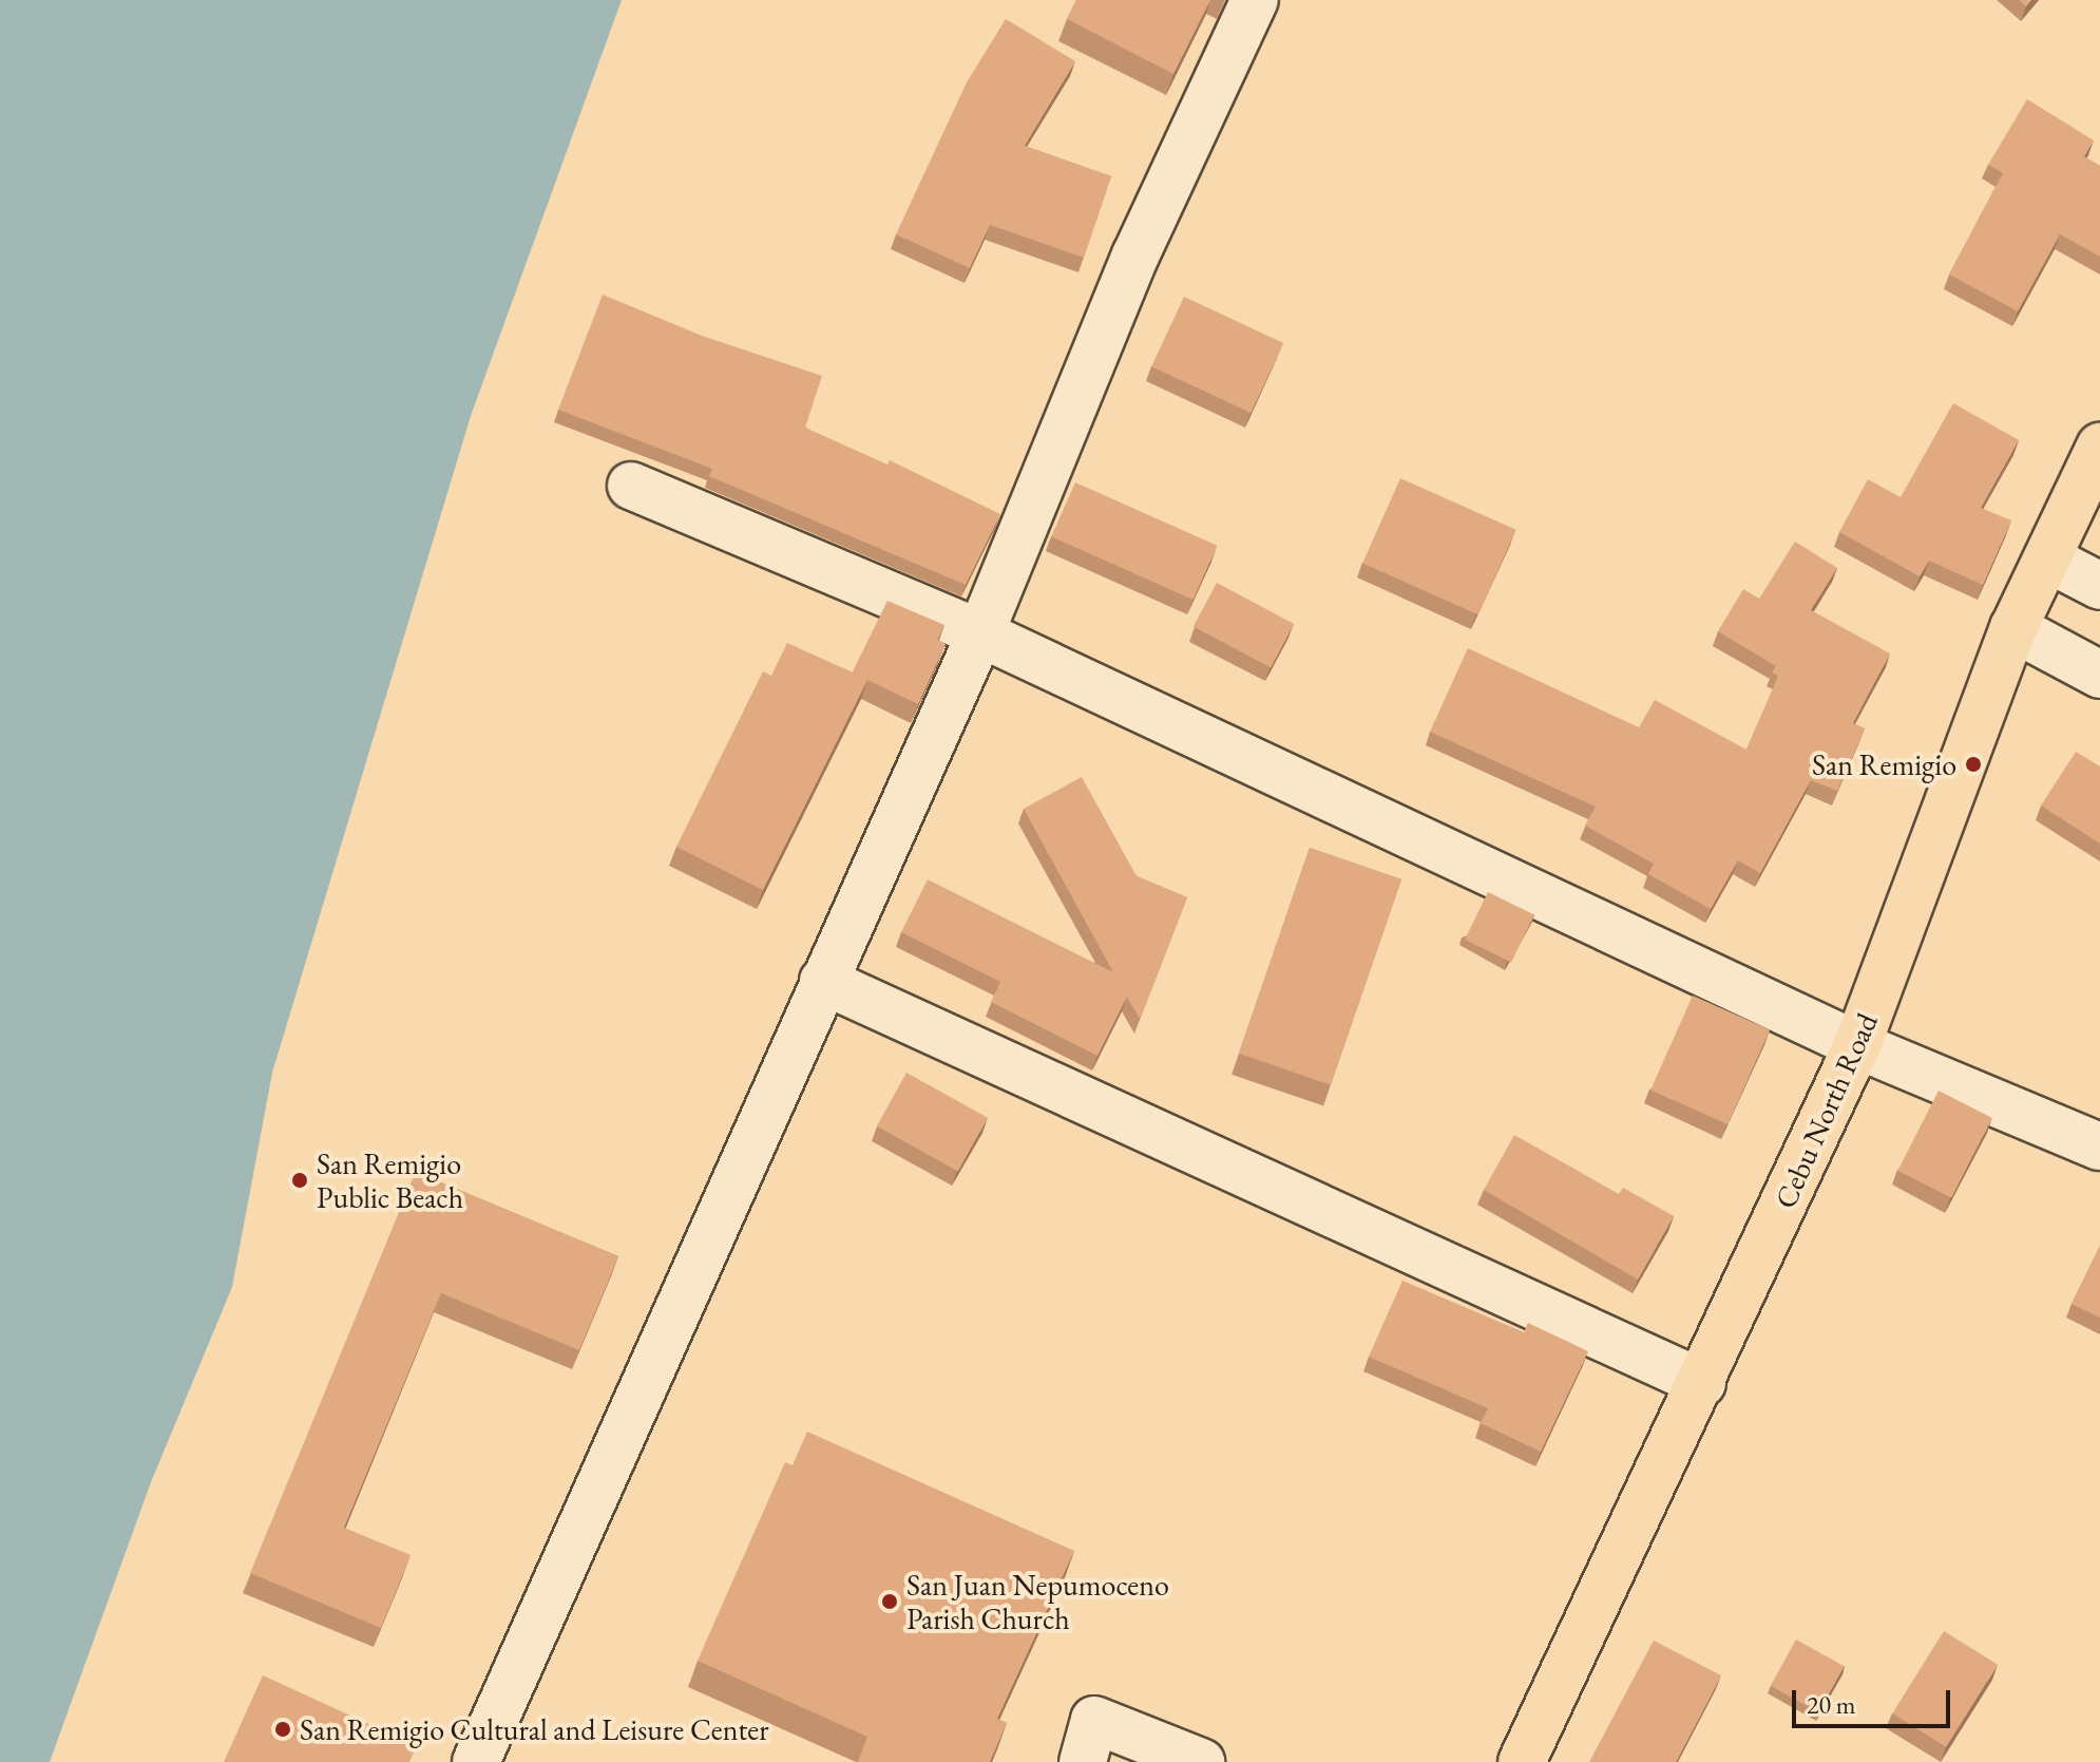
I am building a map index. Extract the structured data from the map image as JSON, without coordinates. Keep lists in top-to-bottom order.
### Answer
{
  "streets": {
    "main road": ["Cebu North Road"]
  },
  "places": [
    "San Remigio",
    "San Remigio Public Beach",
    "San Juan Nepumoceno Parish Church",
    "San Remigio Cultural and Leisure Center"
  ],
  "scale_bar": "20 m"
}
